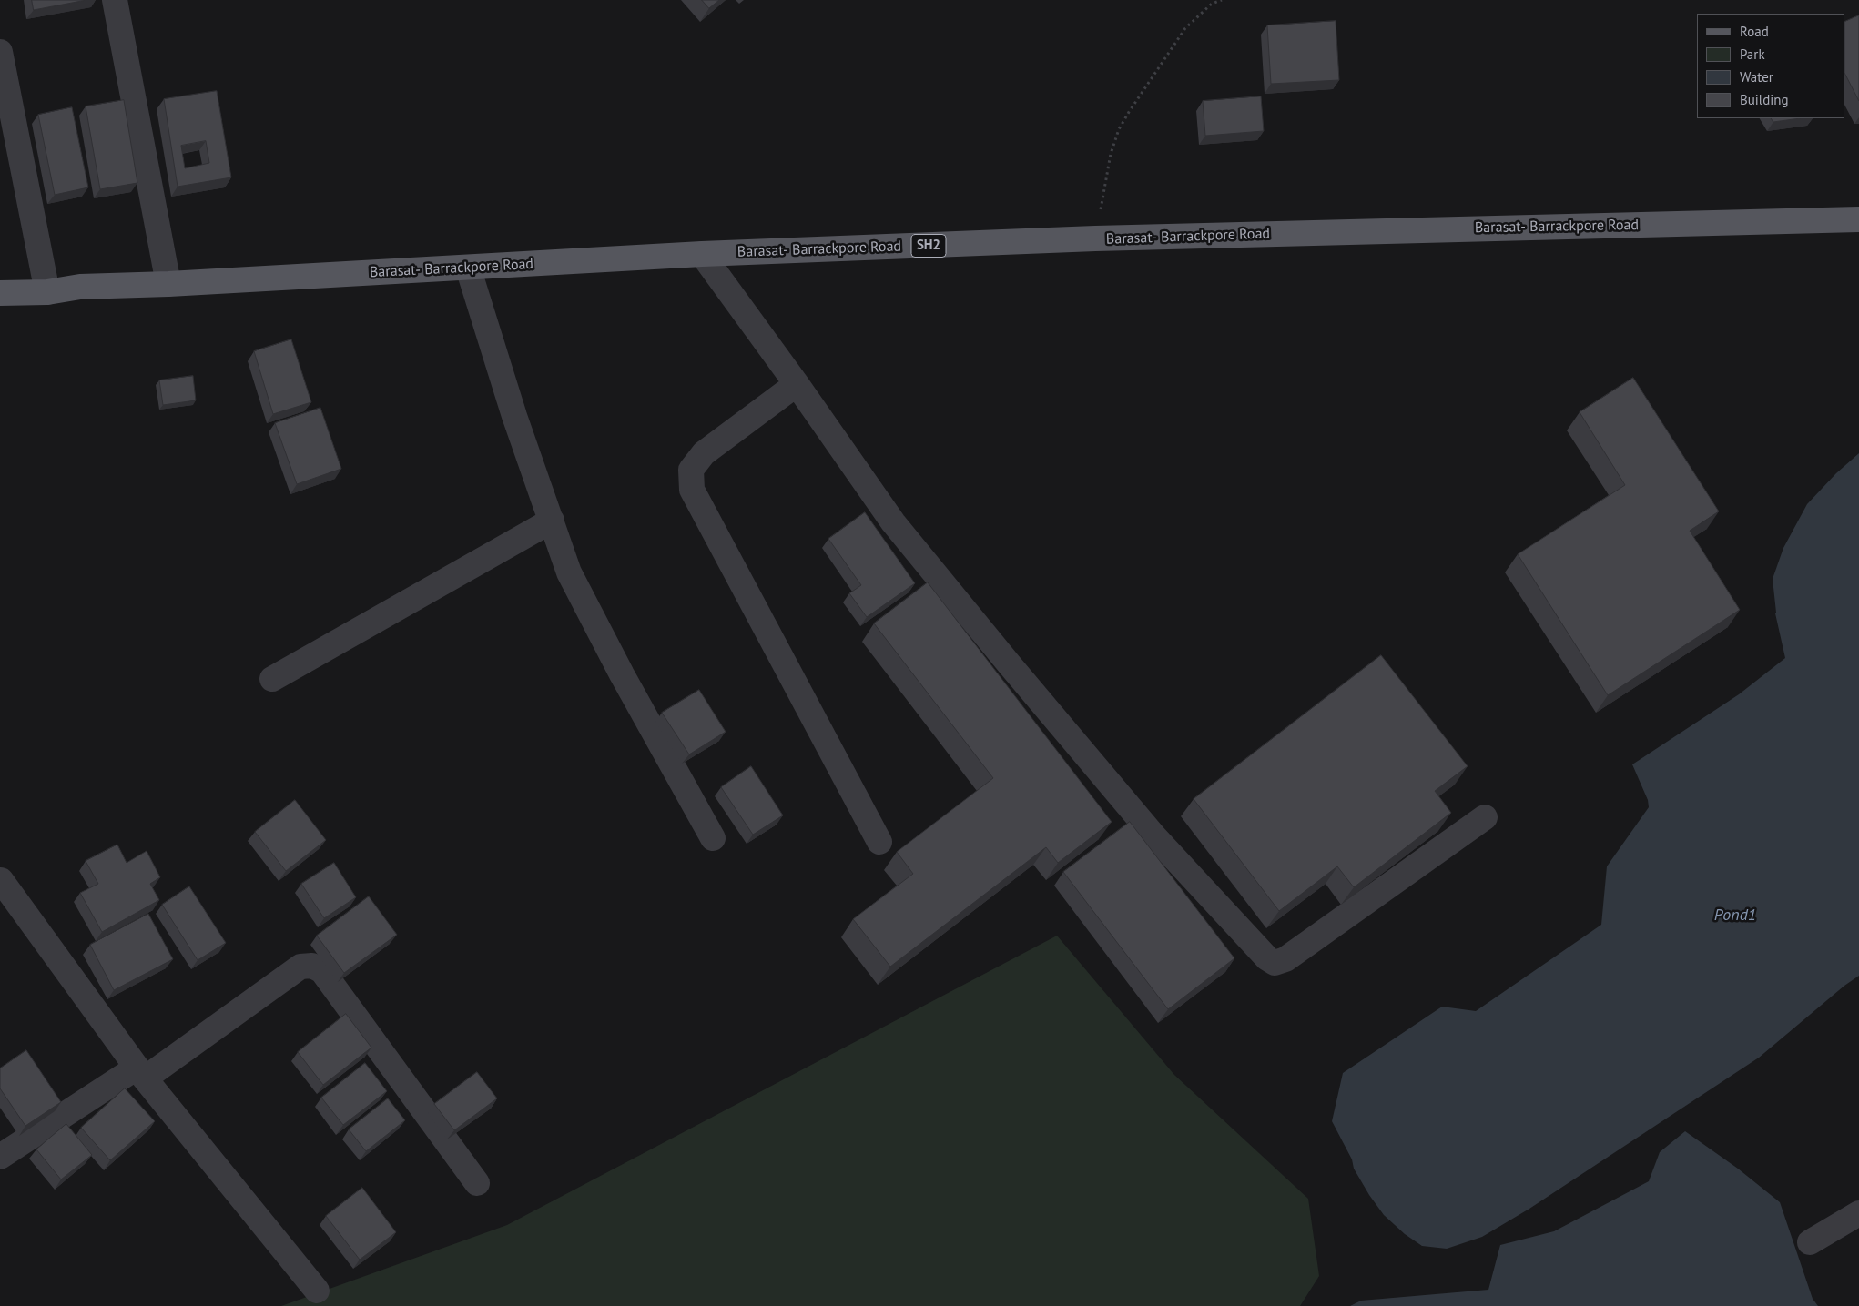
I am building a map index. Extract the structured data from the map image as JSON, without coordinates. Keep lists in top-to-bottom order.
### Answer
{
  "streets": {
    "main road": ["Barasat- Barrackpore Road", "SH2"]
  },
  "water": ["Pond1"],
  "legend": [
    "Road",
    "Park",
    "Water",
    "Building"
  ]
}
